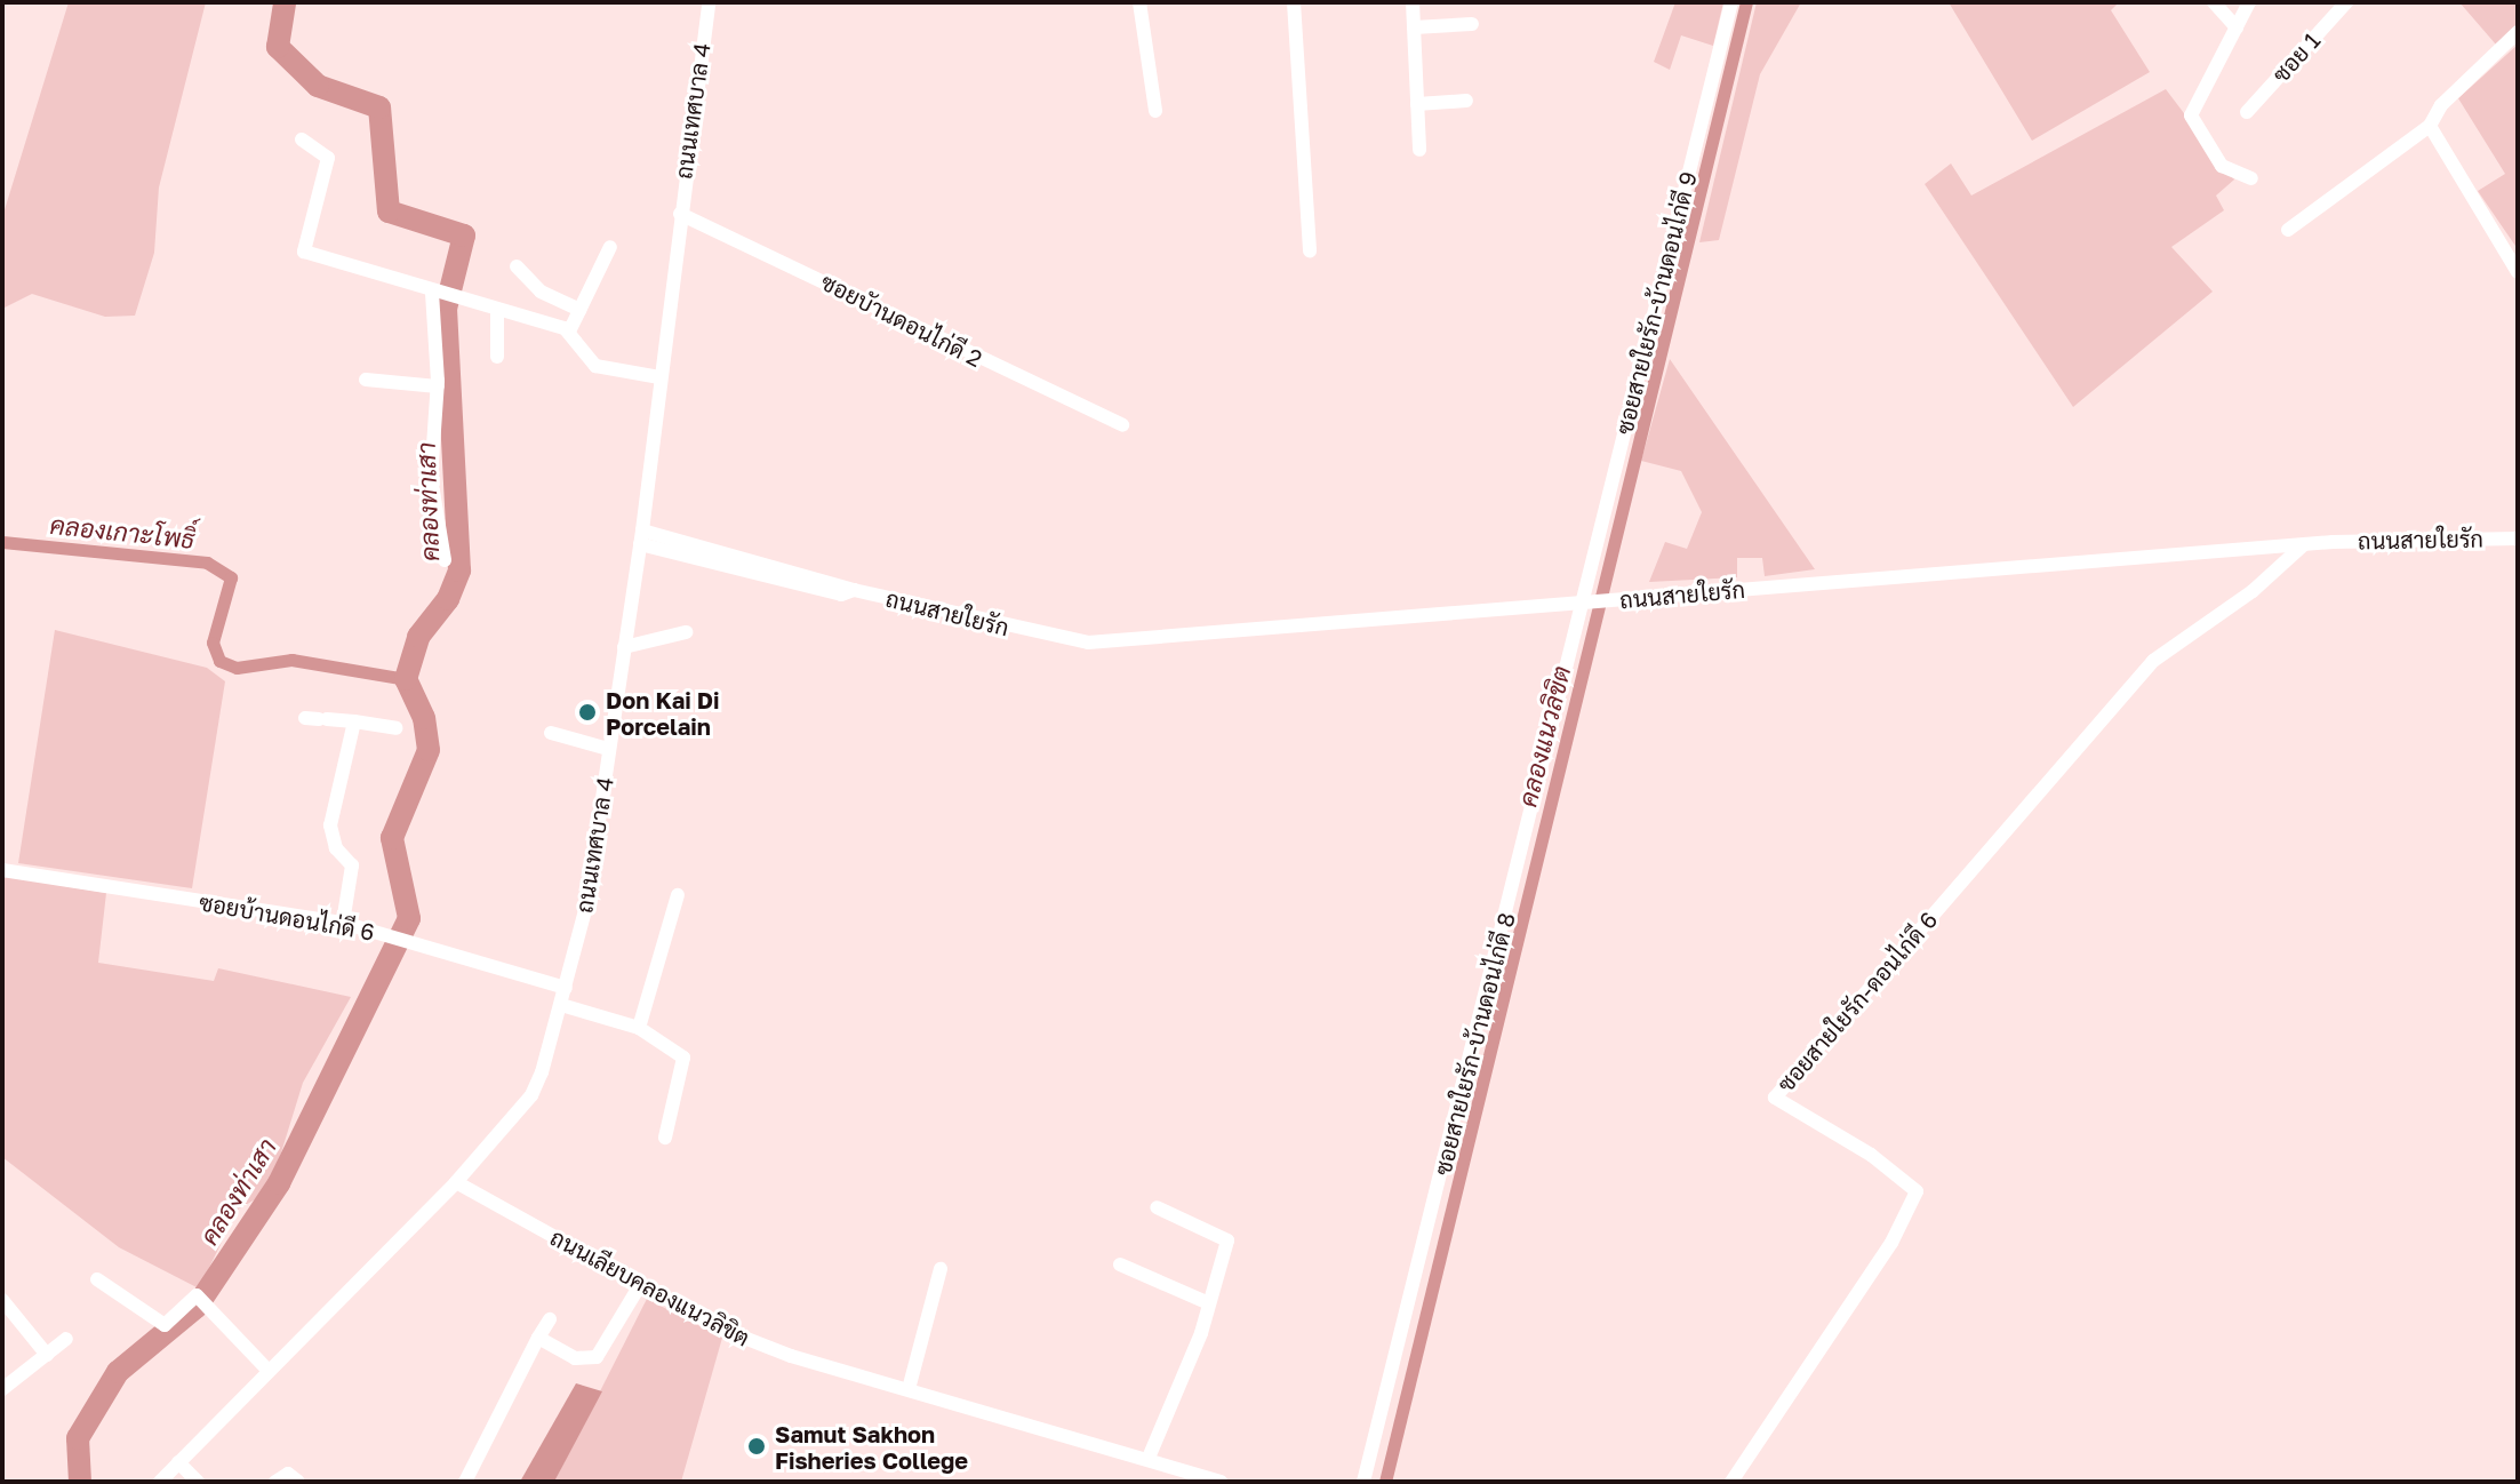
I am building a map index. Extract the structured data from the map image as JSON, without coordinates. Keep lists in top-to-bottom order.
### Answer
{
  "streets": {
    "street": [
      "ซอย 1",
      "ถนนเทศบาล 4",
      "ซอยสายใยรัก-บ้านดอนไก่ดี 9",
      "ซอยบัานดอนไก่ดี 2",
      "ถนนสายใยรัก",
      "ซอยบ้านดอนไก่ดี 6",
      "ซอยสายใยรัก-ดอนไก่ดี 6",
      "ซอยสายใยรัก-บ้านดอนไก่ดี 8",
      "ถนนเลียบคลองแนวลิขิต"
    ]
  },
  "crossings": [
    ["ถนนเทศบาล 4", "ซอยบัานดอนไก่ดี 2"],
    ["ถนนเทศบาล 4", "ถนนสายใยรัก"],
    ["ถนนเทศบาล 4", "ซอยบ้านดอนไก่ดี 6"],
    ["ถนนเทศบาล 4", "ถนนเลียบคลองแนวลิขิต"],
    ["ซอยสายใยรัก-บ้านดอนไก่ดี 9", "ถนนสายใยรัก"],
    ["ซอยสายใยรัก-บ้านดอนไก่ดี 9", "ซอยสายใยรัก-บ้านดอนไก่ดี 8"],
    ["ถนนสายใยรัก", "ซอยสายใยรัก-ดอนไก่ดี 6"],
    ["ถนนสายใยรัก", "ซอยสายใยรัก-บ้านดอนไก่ดี 8"]
  ],
  "water": ["คลองท่าเสา", "คลองเกาะโพธิ์", "คลองแนวลิขิต"],
  "places": ["Don Kai Di Porcelain", "Samut Sakhon Fisheries College"]
}
